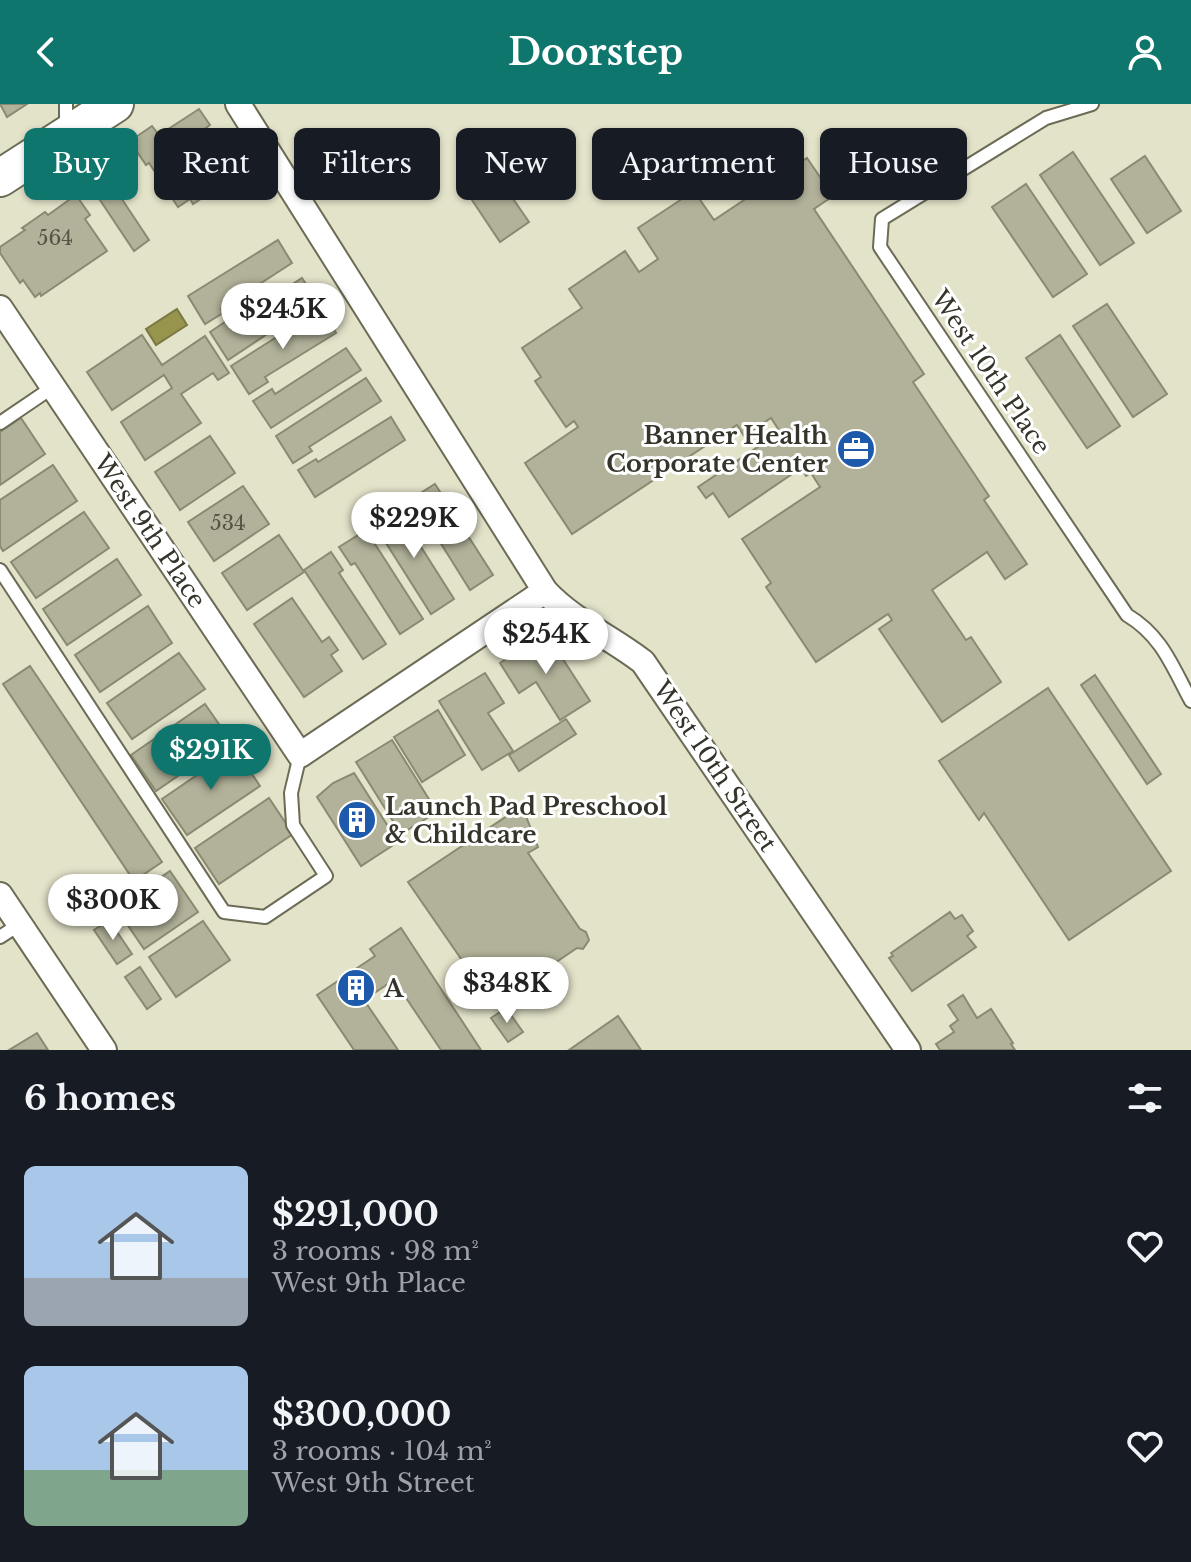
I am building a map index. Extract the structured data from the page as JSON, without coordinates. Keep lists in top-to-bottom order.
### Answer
{
  "streets": {
    "street": ["West 9th Place", "West 10th Street"],
    "lane": ["West 10th Place"]
  },
  "places": {
    "office": ["Banner Health Corporate Center"],
    "building": ["Launch Pad Preschool & Childcare", "A"]
  },
  "house_numbers": ["564", "534"],
  "page": {
    "header": "Doorstep",
    "chip": [
      "Buy",
      "Rent",
      "Filters",
      "New",
      "Apartment",
      "House"
    ],
    "price": [
      "$245K",
      "$229K",
      "$254K",
      "$291K",
      "$300K",
      "$348K"
    ],
    "heading": "6 homes",
    "list": [
      {
        "name": "$291,000",
        "note": "3 rooms · 98 m² · West 9th Place"
      },
      {
        "name": "$300,000",
        "note": "3 rooms · 104 m² · West 9th Street"
      }
    ]
  }
}
